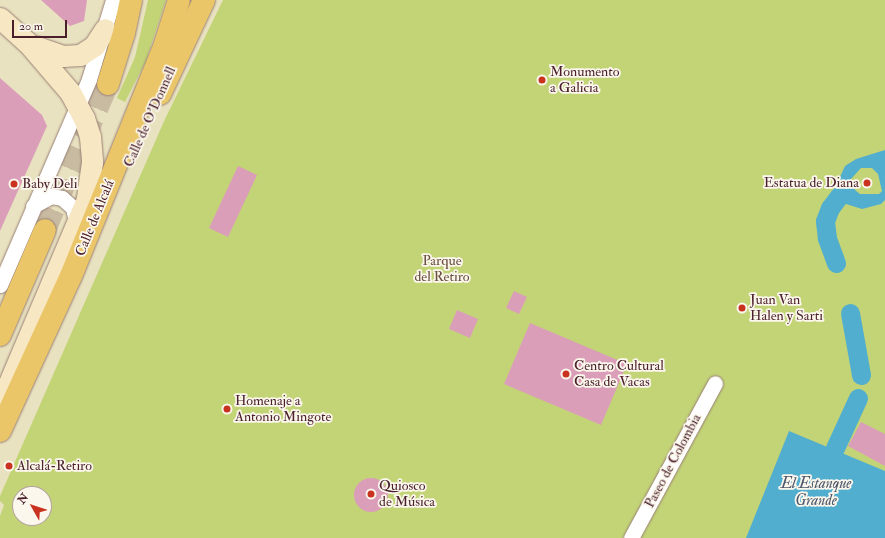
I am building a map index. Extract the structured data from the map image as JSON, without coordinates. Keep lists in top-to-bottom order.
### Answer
{
  "streets": {
    "main road": ["Calle de O'Donnell", "Calle de Alcalá"],
    "street": ["Paseo de Colombia"]
  },
  "crossings": [
    ["Calle de O'Donnell", "Calle de Alcalá"]
  ],
  "water": ["El Estanque Grande"],
  "parks": ["Parque del Retiro"],
  "places": [
    "Monumento a Galicia",
    "Estatua de Diana",
    "Baby Deli",
    "Juan Van Halen y Sarti",
    "Centro Cultural Casa de Vacas",
    "Homenaje a Antonio Mingote",
    "Alcalá-Retiro",
    "Quiosco de Música"
  ],
  "scale_bar": "20 m",
  "north": "top left"
}
